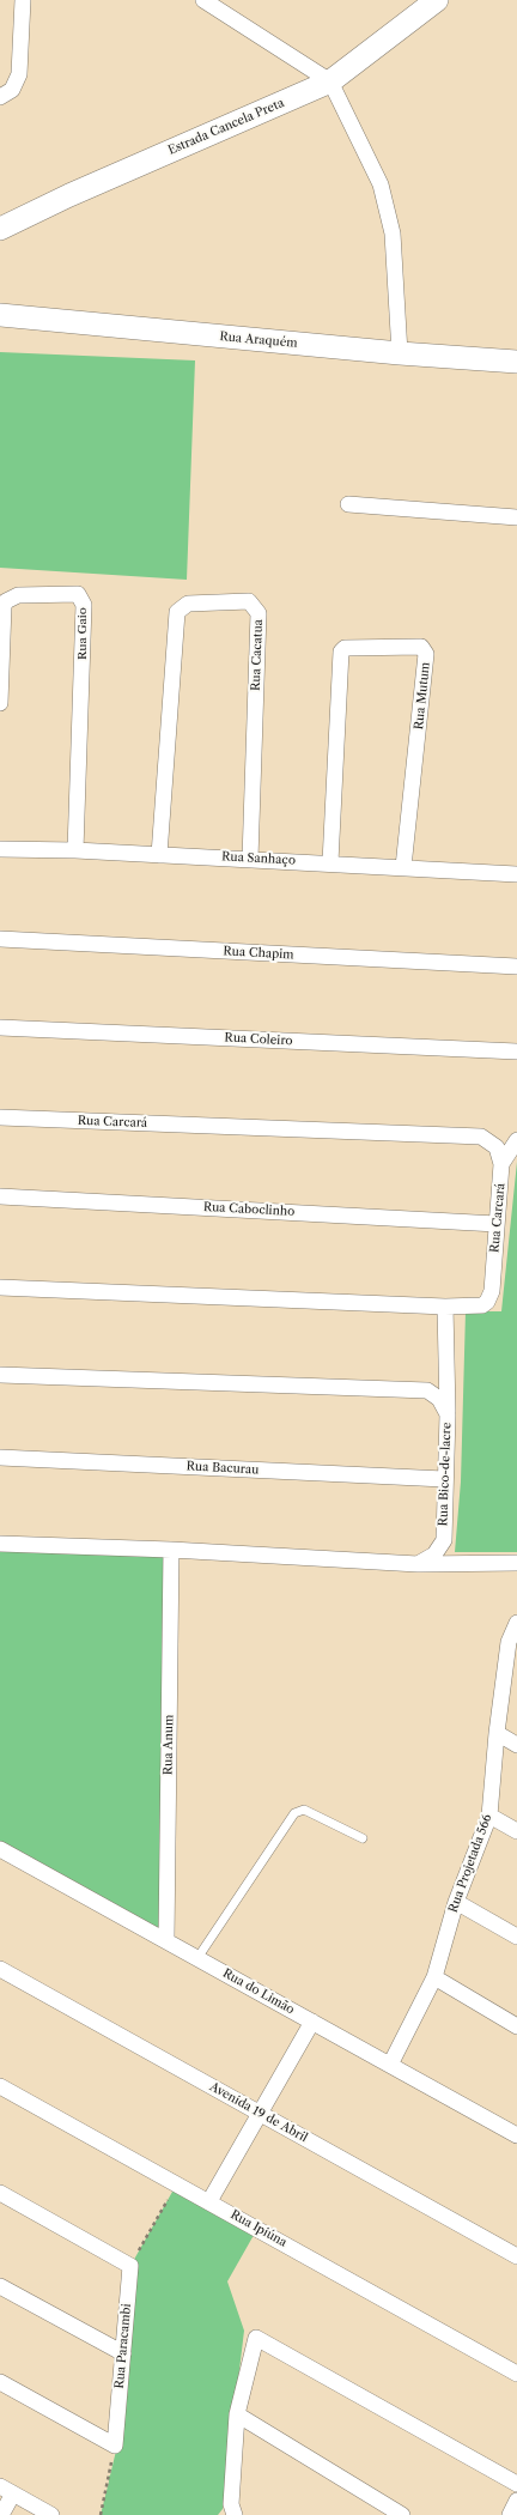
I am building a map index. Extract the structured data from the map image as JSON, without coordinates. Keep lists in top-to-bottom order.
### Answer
{
  "streets": {
    "street": [
      "Estrada Cancela Preta",
      "Rua Araquém",
      "Rua Gaio",
      "Rua Cacatua",
      "Rua Mutum",
      "Rua Sanhaço",
      "Rua Chapim",
      "Rua Coleiro",
      "Rua Carcará",
      "Rua Caboclinho",
      "Rua Bacurau",
      "Rua Bico-de-lacre",
      "Rua Anum",
      "Rua Projetada 566",
      "Rua do Limão",
      "Avenida 19 de Abril",
      "Rua Ipiúna",
      "Rua Paracambi"
    ]
  },
  "crossings": [
    ["Rua Gaio", "Rua Sanhaço"],
    ["Rua Cacatua", "Rua Sanhaço"],
    ["Rua Mutum", "Rua Sanhaço"],
    ["Rua Carcará", "Rua Caboclinho"],
    ["Rua Bacurau", "Rua Bico-de-lacre"],
    ["Rua Anum", "Rua do Limão"],
    ["Rua Projetada 566", "Rua do Limão"]
  ]
}
